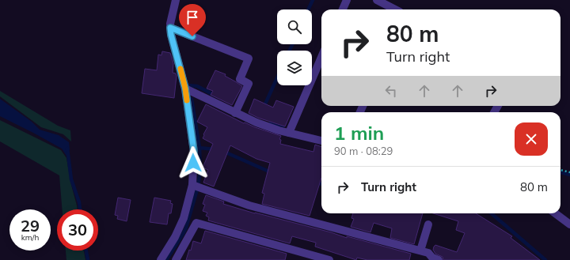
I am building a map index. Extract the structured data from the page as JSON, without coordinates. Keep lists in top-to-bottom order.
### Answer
{
  "page": {
    "turn": ["80 m", "Turn right"],
    "heading": ["1 min", "90 m · 08:29"],
    "list": [
      {
        "name": "Turn right",
        "value": "80 m"
      }
    ],
    "speed": "29 km/h",
    "limit": "30"
  }
}
